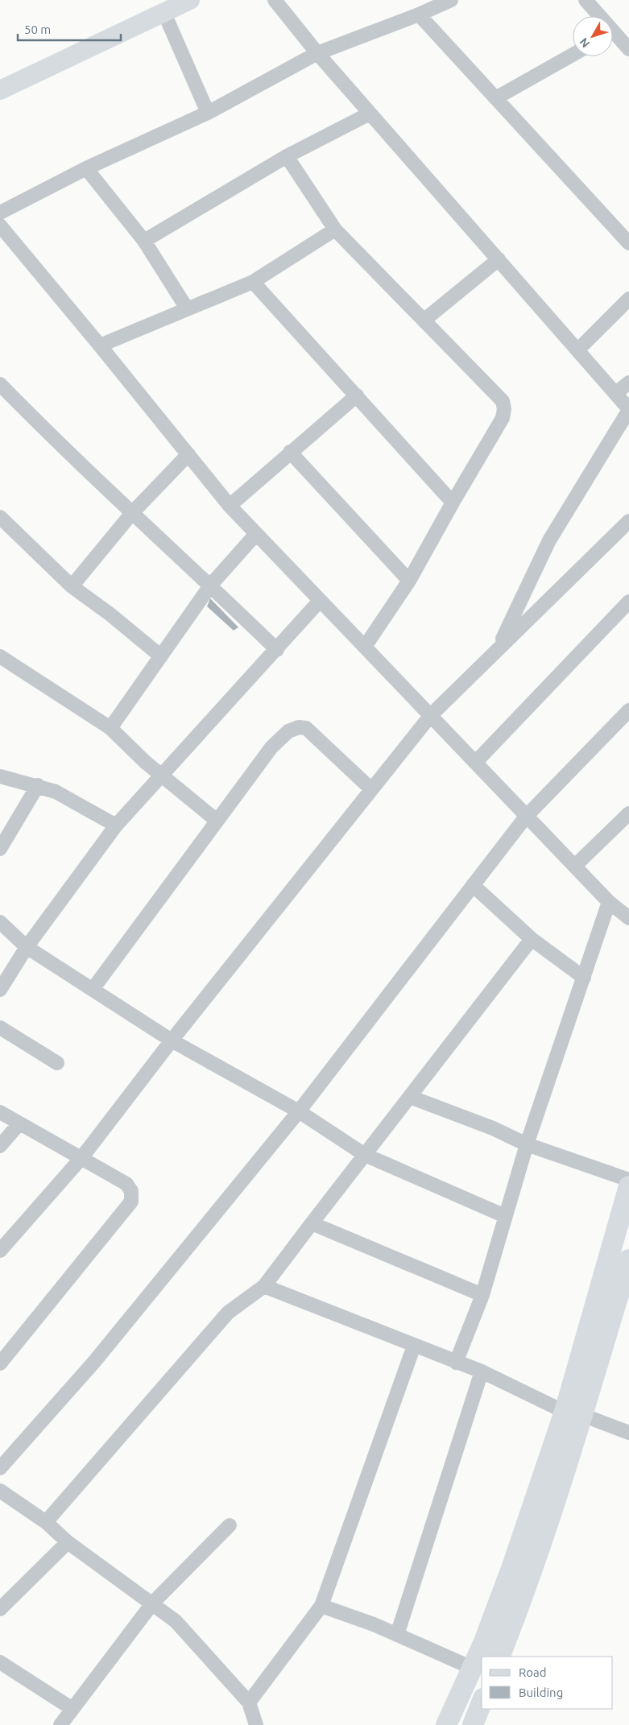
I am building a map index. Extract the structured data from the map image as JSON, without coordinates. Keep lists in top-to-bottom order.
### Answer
{
  "legend": ["Road", "Building"],
  "scale_bar": "50 m",
  "north": "bottom left"
}
